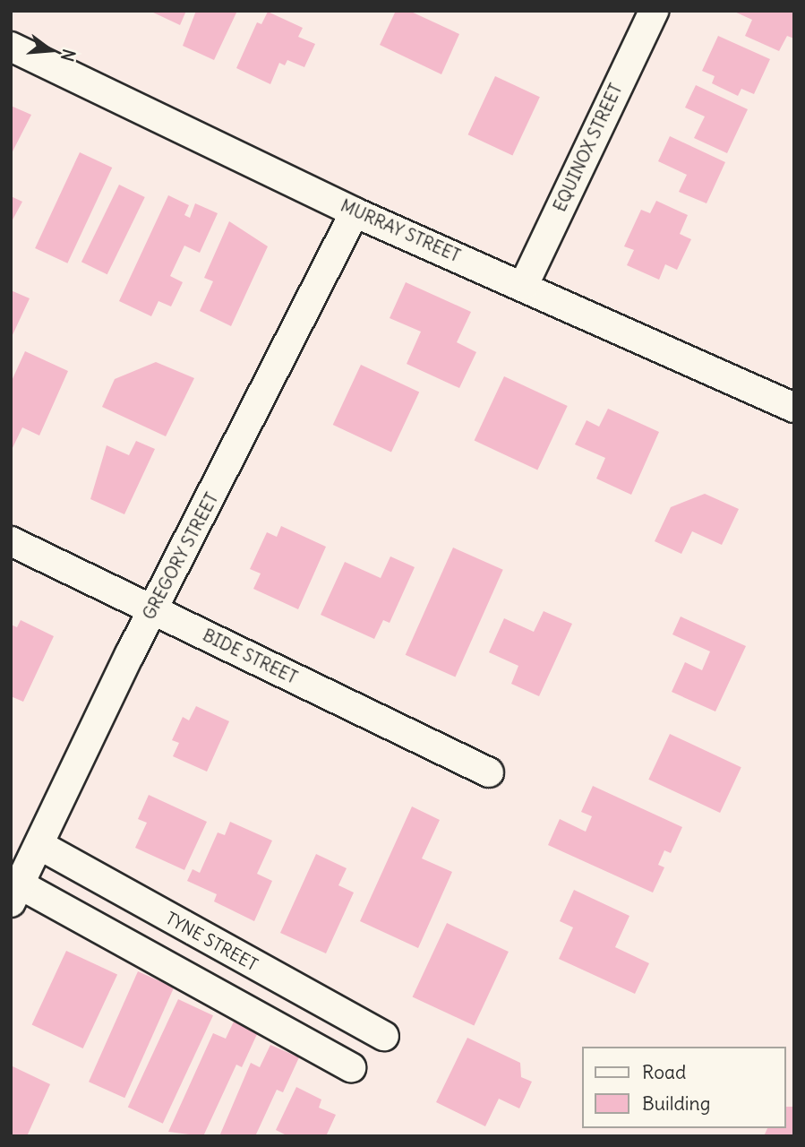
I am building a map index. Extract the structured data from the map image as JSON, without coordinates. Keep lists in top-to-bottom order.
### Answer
{
  "streets": {
    "street": [
      "EQUINOX STREET",
      "MURRAY STREET",
      "GREGORY STREET",
      "BIDE STREET",
      "TYNE STREET"
    ]
  },
  "crossings": [
    ["EQUINOX STREET", "MURRAY STREET"],
    ["MURRAY STREET", "GREGORY STREET"],
    ["GREGORY STREET", "BIDE STREET"],
    ["GREGORY STREET", "TYNE STREET"]
  ],
  "legend": ["Road", "Building"],
  "north": "right"
}
